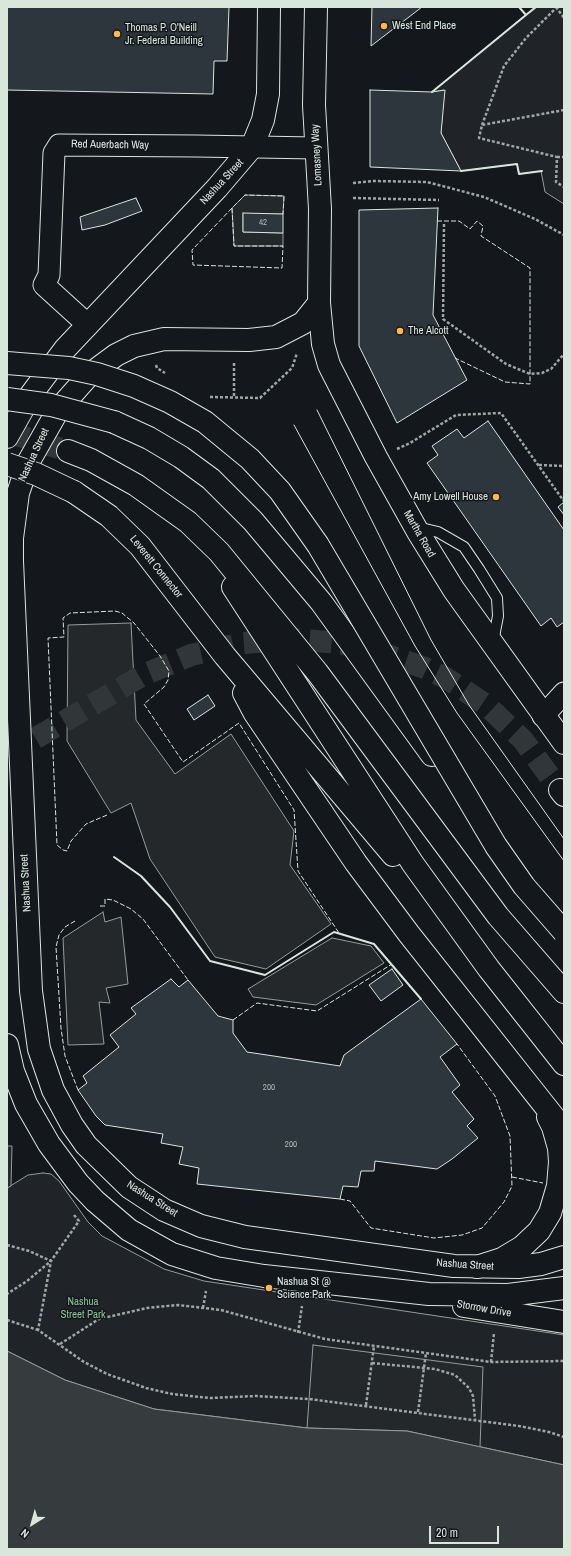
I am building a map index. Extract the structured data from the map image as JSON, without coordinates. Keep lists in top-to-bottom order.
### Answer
{
  "streets": {
    "main road": [
      "Lomasney Way",
      "Nashua Street",
      "Martha Road",
      "Leverett Connector",
      "Storrow Drive"
    ],
    "street": ["Red Auerbach Way"]
  },
  "crossings": [
    ["Red Auerbach Way", "Lomasney Way"],
    ["Red Auerbach Way", "Nashua Street"],
    ["Lomasney Way", "Nashua Street"],
    ["Lomasney Way", "Martha Road"],
    ["Nashua Street", "Martha Road"]
  ],
  "parks": ["Nashua Street Park"],
  "places": [
    "West End Place",
    "Thomas P. O'Neill Jr. Federal Building",
    "The Alcott",
    "Amy Lowell House",
    "Nashua St @ Science Park"
  ],
  "house_numbers": ["42", "200", "200"],
  "scale_bar": "20 m",
  "north": "bottom left"
}
